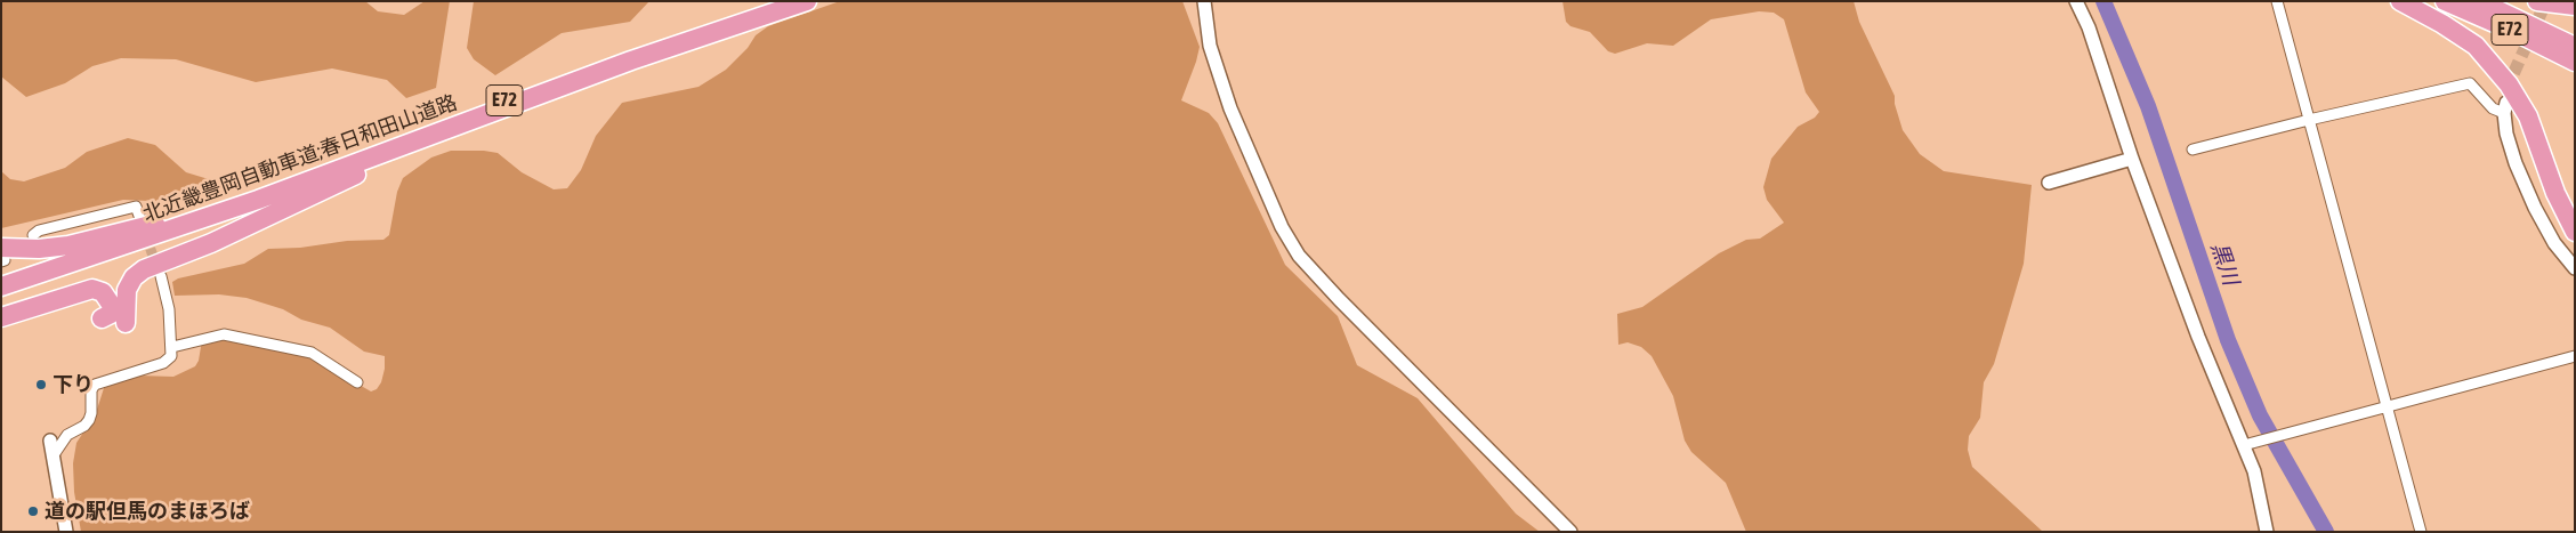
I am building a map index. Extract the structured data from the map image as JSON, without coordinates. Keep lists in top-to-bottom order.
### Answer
{
  "streets": {
    "highway": ["E72", "北近畿豊岡自動車道;春日和田山道路"]
  },
  "water": ["黒川"],
  "places": ["下り", "道の駅但馬のまほろば"]
}
